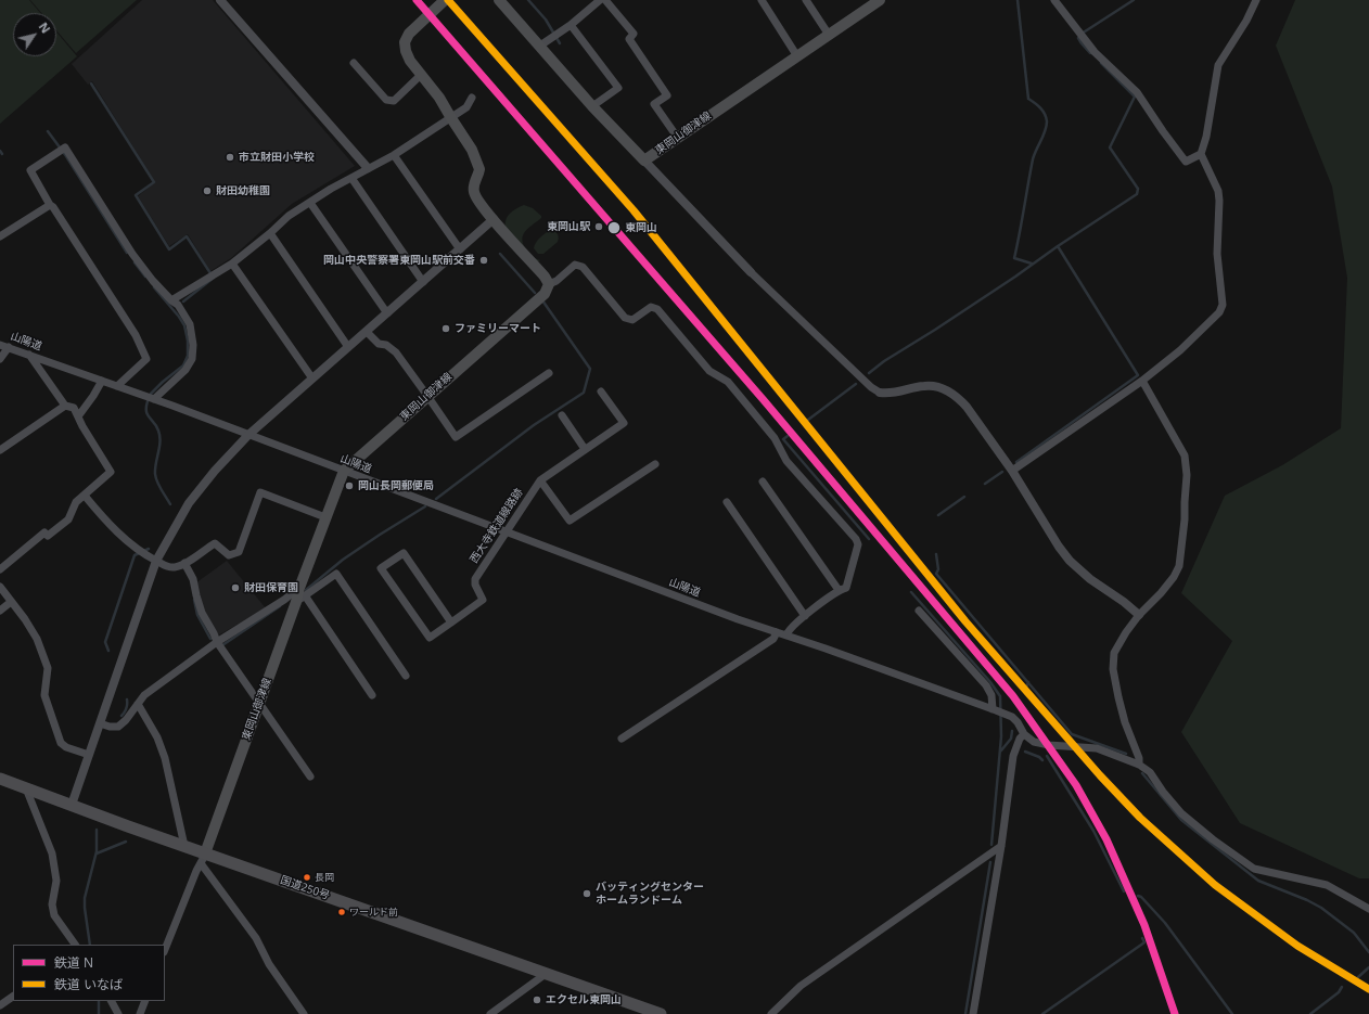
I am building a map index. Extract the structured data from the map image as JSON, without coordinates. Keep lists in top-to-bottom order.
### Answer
{
  "streets": {
    "highway": ["国道250号"],
    "main road": ["東岡山御津線"],
    "street": ["山陽道", "西大寺鉄道線路跡"]
  },
  "crossings": [
    ["東岡山御津線", "山陽道"],
    ["東岡山御津線", "国道250号"],
    ["山陽道", "西大寺鉄道線路跡"]
  ],
  "places": [
    "市立財田小学校",
    "財田幼稚園",
    "東岡山駅",
    "東岡山",
    "岡山中央警察署東岡山駅前交番",
    "ファミリーマート",
    "岡山長岡郵便局",
    "財田保育園",
    "長岡",
    "バッティングセンター ホームランドーム",
    "ワールド前",
    "エクセル東岡山"
  ],
  "lines": ["rail line N", "rail line いなば"],
  "legend": ["鉄道 N", "鉄道 いなば"],
  "north": "top right"
}
